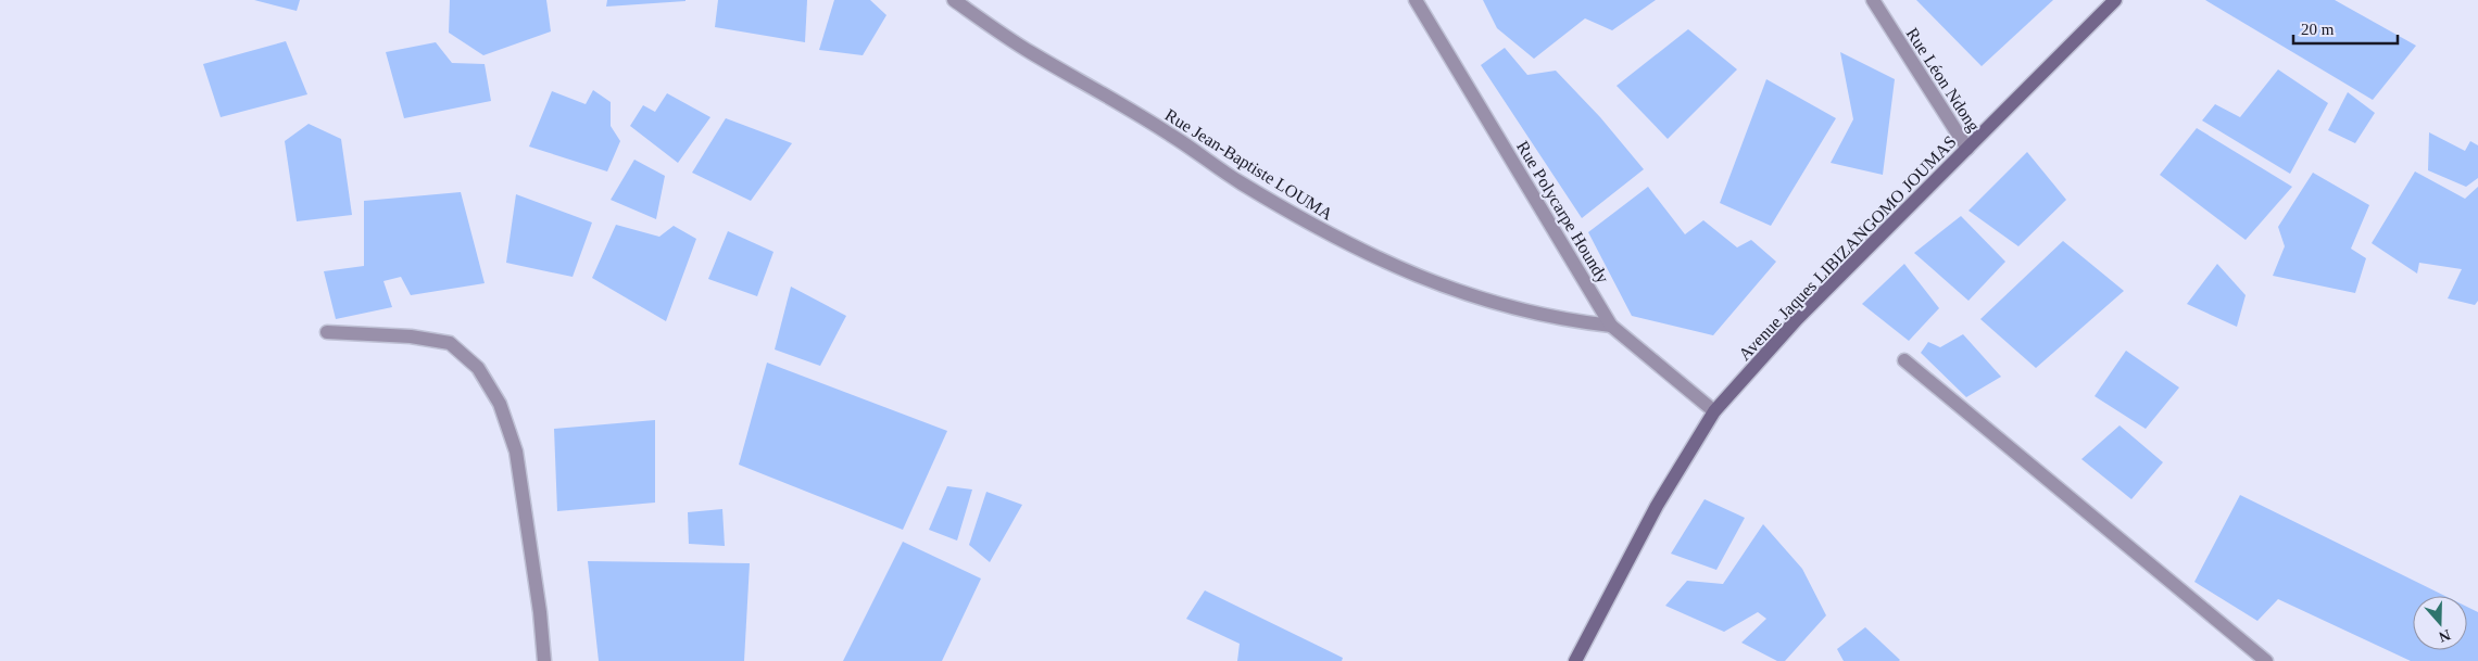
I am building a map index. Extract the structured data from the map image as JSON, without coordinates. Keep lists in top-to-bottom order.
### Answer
{
  "streets": {
    "main road": ["Avenue Jaques LIBIZANGOMO JOUMAS"],
    "street": ["Rue Léon Ndong", "Rue Jean-Baptiste LOUMA", "Rue Polycarpe Houndy"]
  },
  "crossings": [
    ["Rue Léon Ndong", "Avenue Jaques LIBIZANGOMO JOUMAS"],
    ["Rue Jean-Baptiste LOUMA", "Rue Polycarpe Houndy"],
    ["Rue Polycarpe Houndy", "Avenue Jaques LIBIZANGOMO JOUMAS"]
  ],
  "scale_bar": "20 m",
  "north": "bottom"
}
